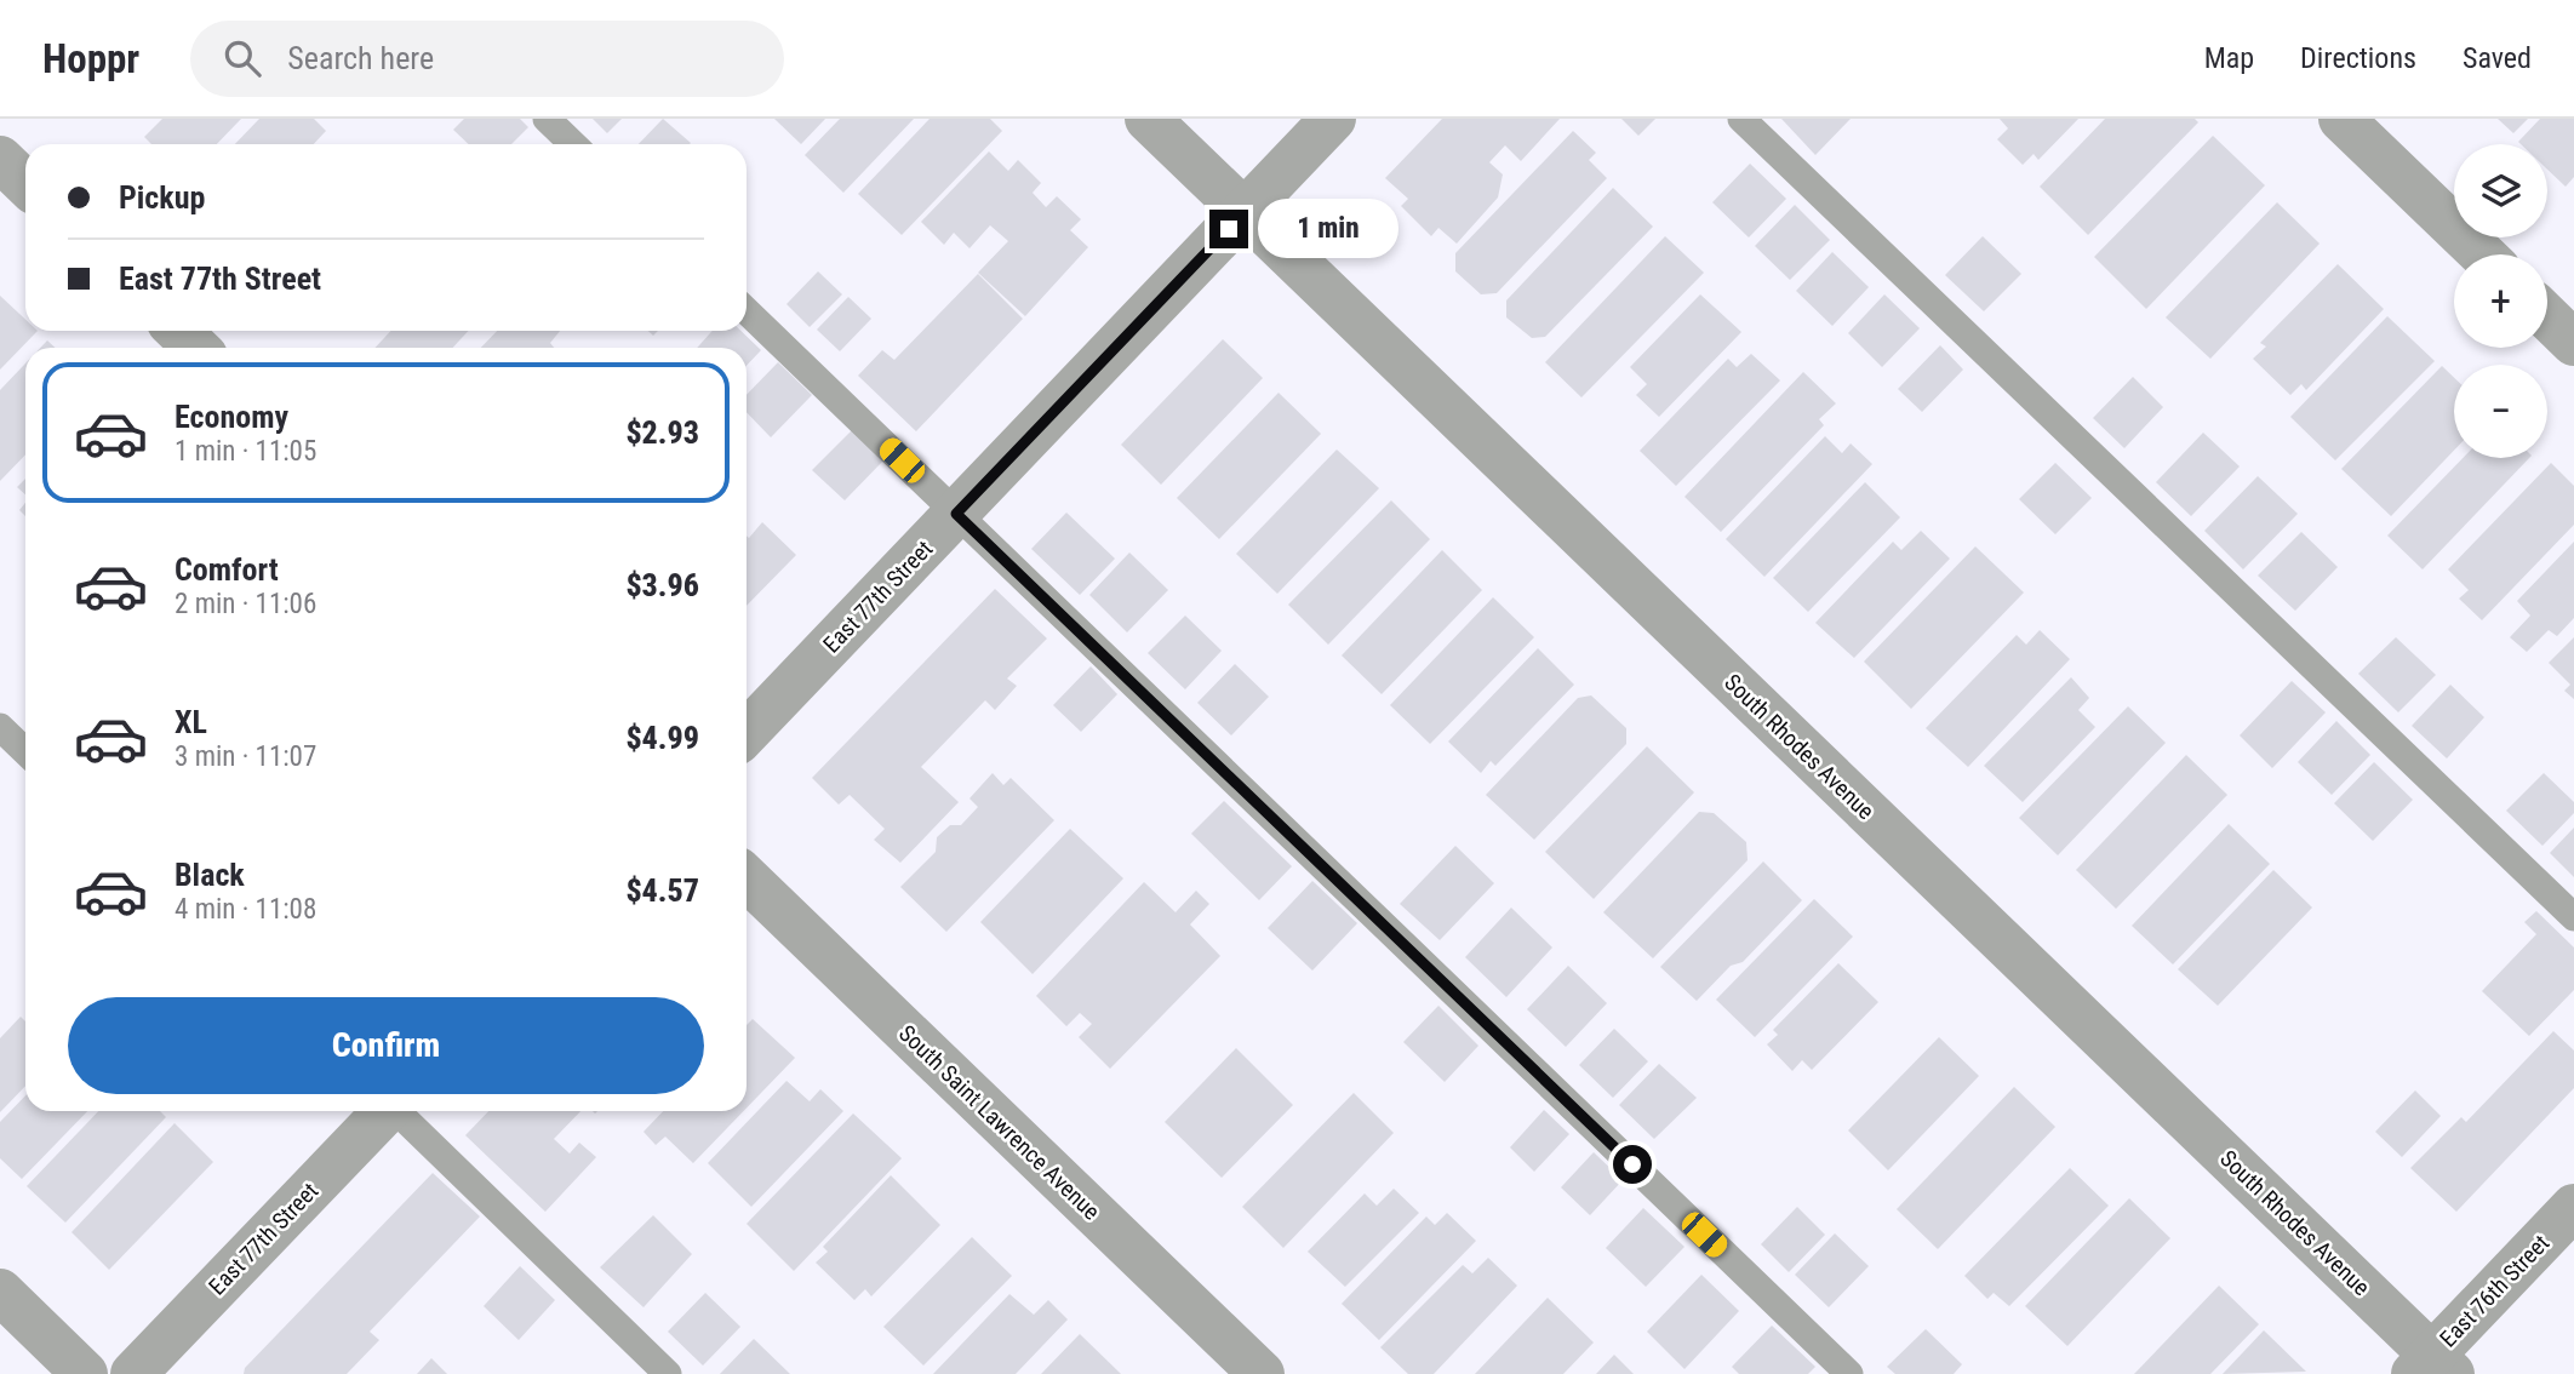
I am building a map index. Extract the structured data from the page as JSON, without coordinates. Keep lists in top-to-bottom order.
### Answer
{
  "streets": {
    "street": [
      "East 77th Street",
      "South Rhodes Avenue",
      "South Saint Lawrence Avenue",
      "East 76th Street"
    ]
  },
  "crossings": [
    ["East 77th Street", "South Rhodes Avenue"],
    ["South Rhodes Avenue", "East 76th Street"]
  ],
  "page": {
    "header": "Hoppr",
    "search": "Search here",
    "nav": ["Map", "Directions", "Saved"],
    "map_buttons": ["+", "−"],
    "banner": ["Pickup", "East 77th Street"],
    "bubble": "1 min",
    "list": [
      {
        "name": "Economy",
        "note": "1 min · 11:05",
        "value": "$2.93"
      },
      {
        "name": "Comfort",
        "note": "2 min · 11:06",
        "value": "$3.96"
      },
      {
        "name": "XL",
        "note": "3 min · 11:07",
        "value": "$4.99"
      },
      {
        "name": "Black",
        "note": "4 min · 11:08",
        "value": "$4.57"
      }
    ],
    "buttons": "Confirm"
  }
}
